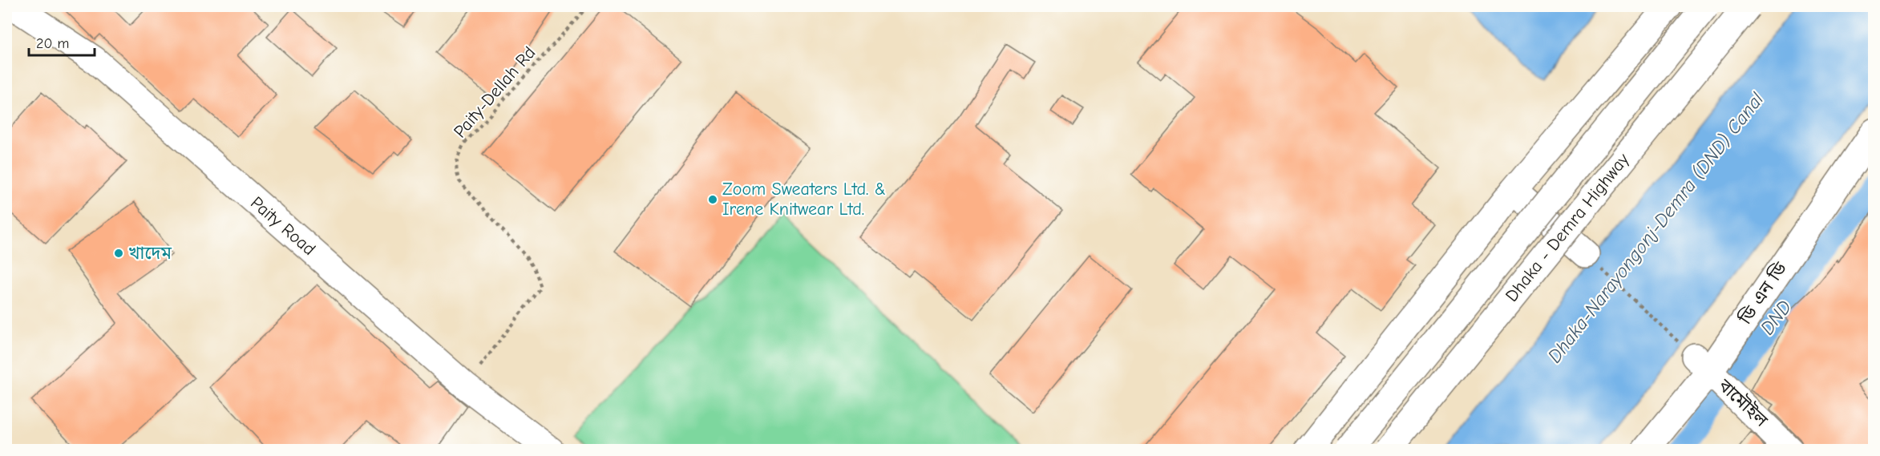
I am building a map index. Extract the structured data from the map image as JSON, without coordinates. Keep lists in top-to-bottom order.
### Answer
{
  "streets": {
    "street": [
      "Paity Road",
      "Dhaka - Demra Highway",
      "ডি এন ডি",
      "বামৌইল"
    ],
    "path": ["Paity-Dellah Rd"]
  },
  "crossings": [
    ["Paity-Dellah Rd", "Paity Road"],
    ["ডি এন ডি", "বামৌইল"]
  ],
  "water": ["Dhaka-Narayongonj-Demra (DND) Canal", "DND"],
  "places": ["Zoom Sweaters Ltd. & Irene Knitwear Ltd.", "খাদেম"],
  "scale_bar": "20 m"
}
